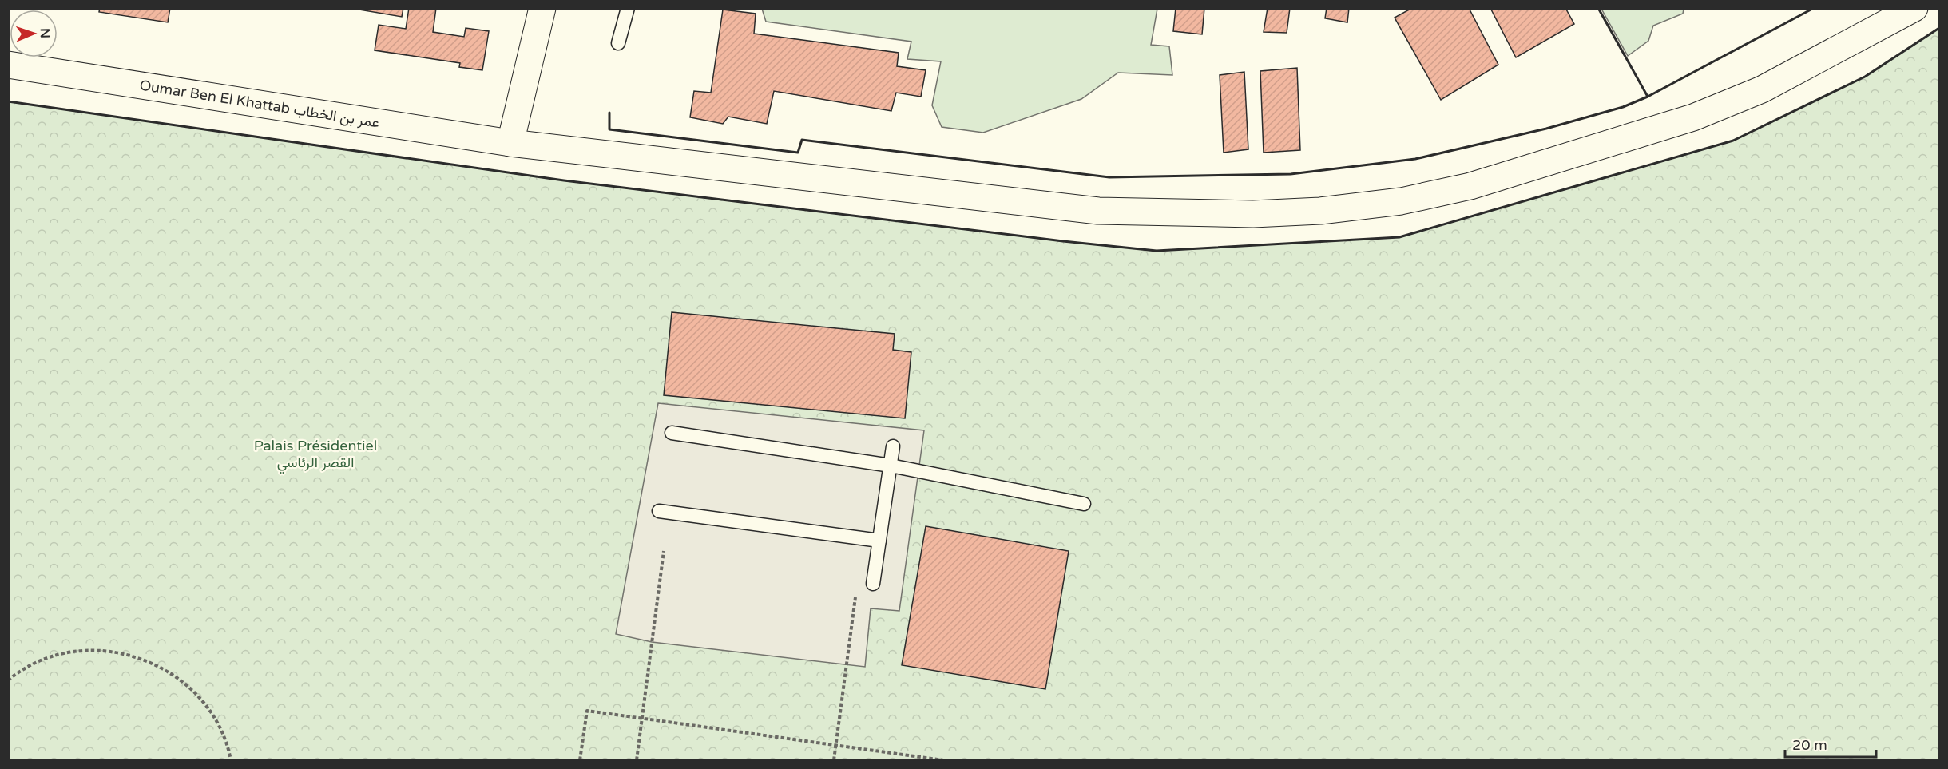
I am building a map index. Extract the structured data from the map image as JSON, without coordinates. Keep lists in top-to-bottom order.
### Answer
{
  "streets": {
    "street": ["Oumar Ben El Khattab عمر بن الخطاب"]
  },
  "parks": ["Palais Présidentiel القصر الرئاسي"],
  "scale_bar": "20 m",
  "north": "right"
}
